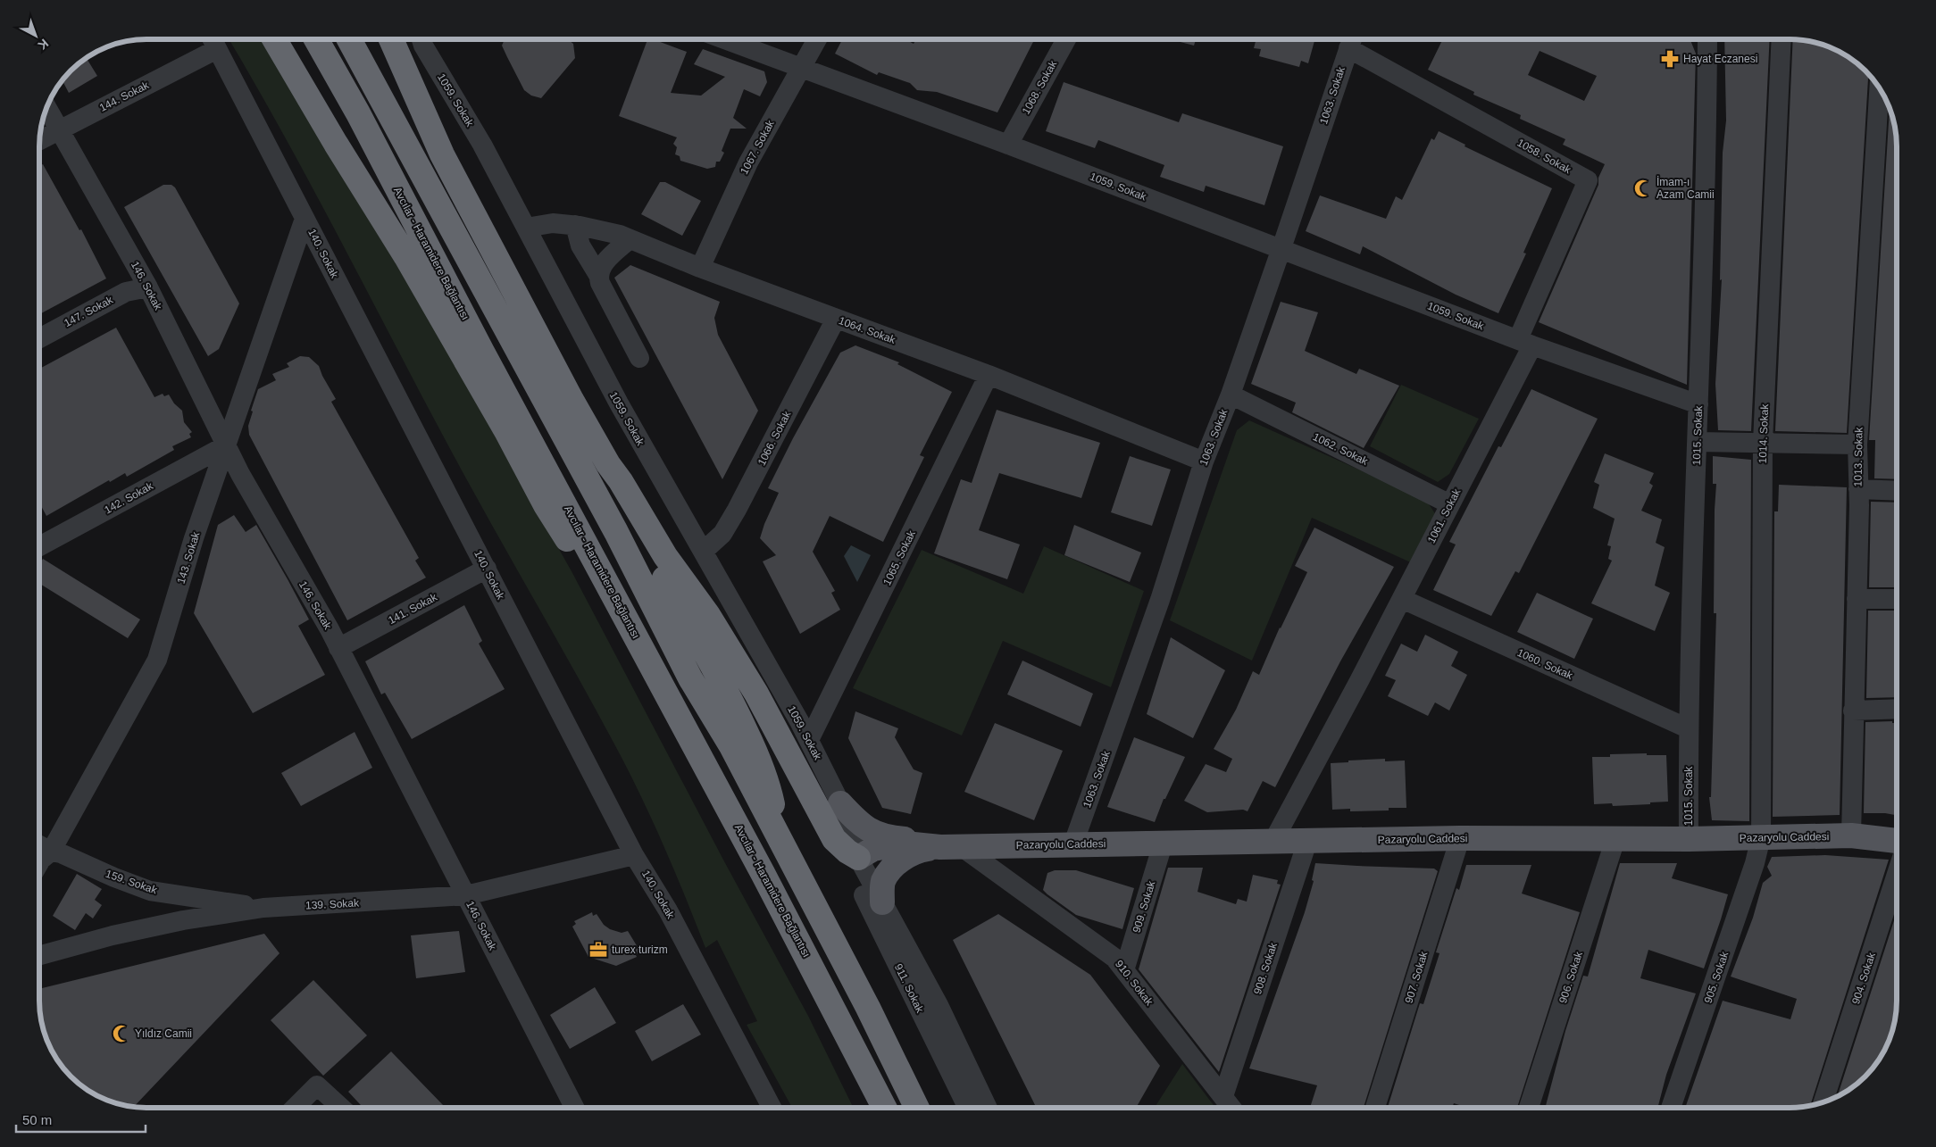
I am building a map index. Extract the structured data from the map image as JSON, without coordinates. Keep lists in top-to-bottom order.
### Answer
{
  "streets": {
    "highway": ["Avcılar - Haramidere Bağlantısı"],
    "main road": ["Pazaryolu Caddesi"],
    "street": [
      "1068. Sokak",
      "1063. Sokak",
      "144. Sokak",
      "1059. Sokak",
      "1067. Sokak",
      "1058. Sokak",
      "140. Sokak",
      "146. Sokak",
      "147. Sokak",
      "1064. Sokak",
      "1014. Sokak",
      "1015. Sokak",
      "1066. Sokak",
      "1062. Sokak",
      "1013. Sokak",
      "142. Sokak",
      "1061. Sokak",
      "143. Sokak",
      "1065. Sokak",
      "141. Sokak",
      "1060. Sokak",
      "159. Sokak",
      "139. Sokak",
      "909. Sokak",
      "908. Sokak",
      "907. Sokak",
      "906. Sokak",
      "905. Sokak",
      "904. Sokak",
      "910. Sokak",
      "911. Sokak"
    ]
  },
  "crossings": [
    ["1068. Sokak", "1059. Sokak"],
    ["1063. Sokak", "1059. Sokak"],
    ["1063. Sokak", "1058. Sokak"],
    ["1063. Sokak", "1064. Sokak"],
    ["1063. Sokak", "1062. Sokak"],
    ["1063. Sokak", "Pazaryolu Caddesi"],
    ["144. Sokak", "140. Sokak"],
    ["144. Sokak", "146. Sokak"],
    ["1059. Sokak", "1067. Sokak"],
    ["1059. Sokak", "1058. Sokak"],
    ["1059. Sokak", "1064. Sokak"],
    ["1059. Sokak", "1066. Sokak"],
    ["1059. Sokak", "1061. Sokak"],
    ["1059. Sokak", "1065. Sokak"],
    ["1059. Sokak", "911. Sokak"],
    ["1067. Sokak", "1064. Sokak"],
    ["1058. Sokak", "1061. Sokak"],
    ["140. Sokak", "143. Sokak"],
    ["140. Sokak", "141. Sokak"],
    ["140. Sokak", "139. Sokak"],
    ["146. Sokak", "147. Sokak"],
    ["146. Sokak", "142. Sokak"],
    ["146. Sokak", "143. Sokak"],
    ["146. Sokak", "141. Sokak"],
    ["146. Sokak", "139. Sokak"],
    ["1064. Sokak", "1066. Sokak"],
    ["1064. Sokak", "1065. Sokak"],
    ["1014. Sokak", "Pazaryolu Caddesi"],
    ["1014. Sokak", "905. Sokak"],
    ["1015. Sokak", "1060. Sokak"],
    ["1015. Sokak", "Pazaryolu Caddesi"],
    ["1062. Sokak", "1061. Sokak"],
    ["1013. Sokak", "Pazaryolu Caddesi"],
    ["142. Sokak", "143. Sokak"],
    ["1061. Sokak", "1060. Sokak"],
    ["1061. Sokak", "Pazaryolu Caddesi"],
    ["143. Sokak", "159. Sokak"],
    ["Pazaryolu Caddesi", "909. Sokak"],
    ["Pazaryolu Caddesi", "908. Sokak"],
    ["Pazaryolu Caddesi", "907. Sokak"],
    ["Pazaryolu Caddesi", "906. Sokak"],
    ["Pazaryolu Caddesi", "905. Sokak"],
    ["Pazaryolu Caddesi", "910. Sokak"],
    ["159. Sokak", "139. Sokak"],
    ["909. Sokak", "910. Sokak"],
    ["908. Sokak", "910. Sokak"]
  ],
  "places": {
    "pharmacy": ["Hayat Eczanesi"],
    "mosque": ["İmam-ı Azam Camii", "Yıldız Camii"],
    "office": ["turex turizm"]
  },
  "scale_bar": "50 m",
  "north": "bottom right"
}
